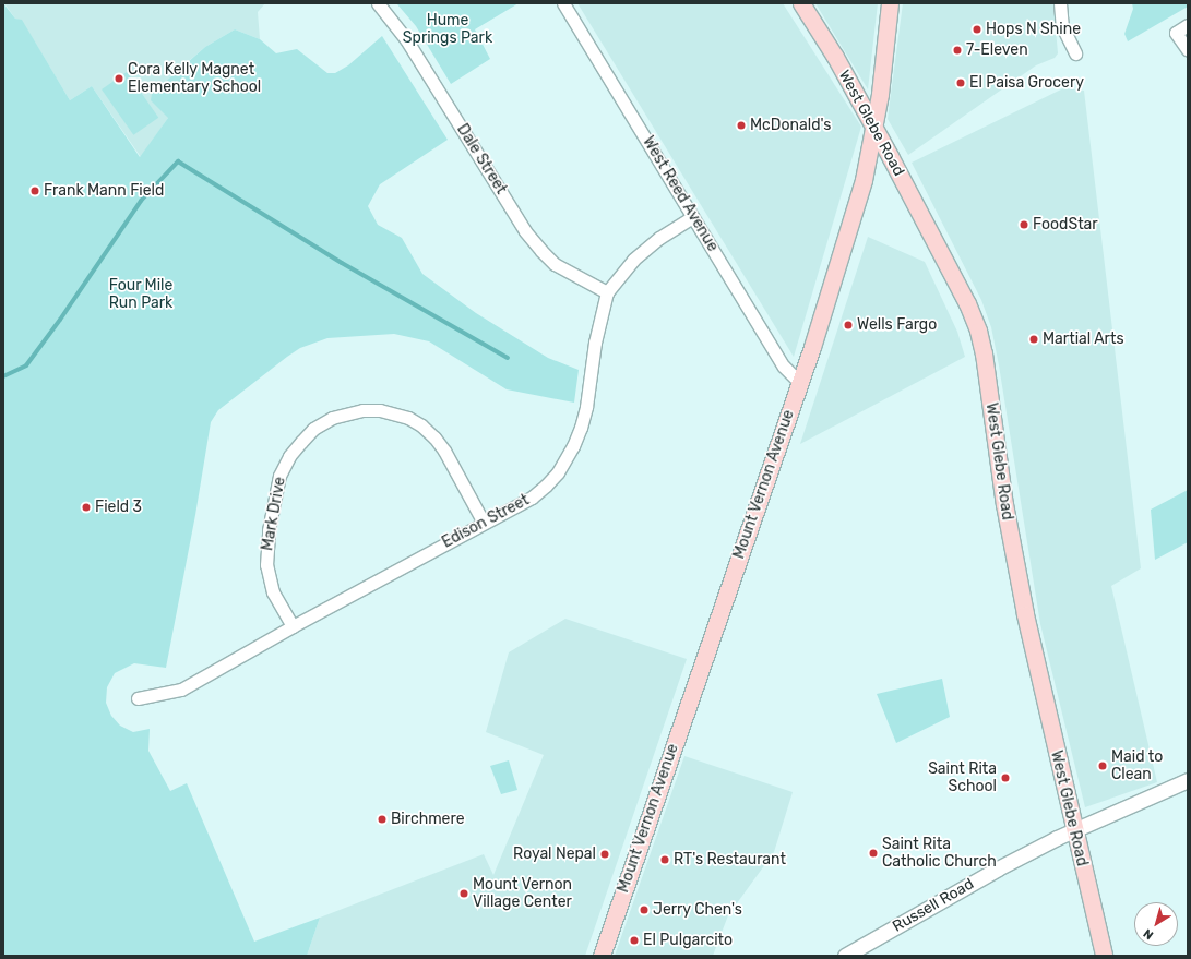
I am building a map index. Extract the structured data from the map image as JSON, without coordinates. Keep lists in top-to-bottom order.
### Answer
{
  "streets": {
    "main road": ["West Glebe Road", "Mount Vernon Avenue"],
    "street": [
      "Dale Street",
      "West Reed Avenue",
      "Mark Drive",
      "Edison Street",
      "Russell Road"
    ]
  },
  "crossings": [
    ["West Glebe Road", "Mount Vernon Avenue"],
    ["West Glebe Road", "Russell Road"],
    ["Dale Street", "Edison Street"],
    ["West Reed Avenue", "Mount Vernon Avenue"],
    ["West Reed Avenue", "Edison Street"],
    ["Mark Drive", "Edison Street"]
  ],
  "parks": ["Hume Springs Park", "Four Mile Run Park"],
  "places": [
    "Hops N Shine",
    "7-Eleven",
    "Cora Kelly Magnet Elementary School",
    "El Paisa Grocery",
    "McDonald's",
    "Frank Mann Field",
    "FoodStar",
    "Wells Fargo",
    "Martial Arts",
    "Field 3",
    "Maid to Clean",
    "Saint Rita School",
    "Birchmere",
    "Saint Rita Catholic Church",
    "Royal Nepal",
    "RT's Restaurant",
    "Mount Vernon Village Center",
    "Jerry Chen's",
    "El Pulgarcito"
  ],
  "north": "bottom left"
}
